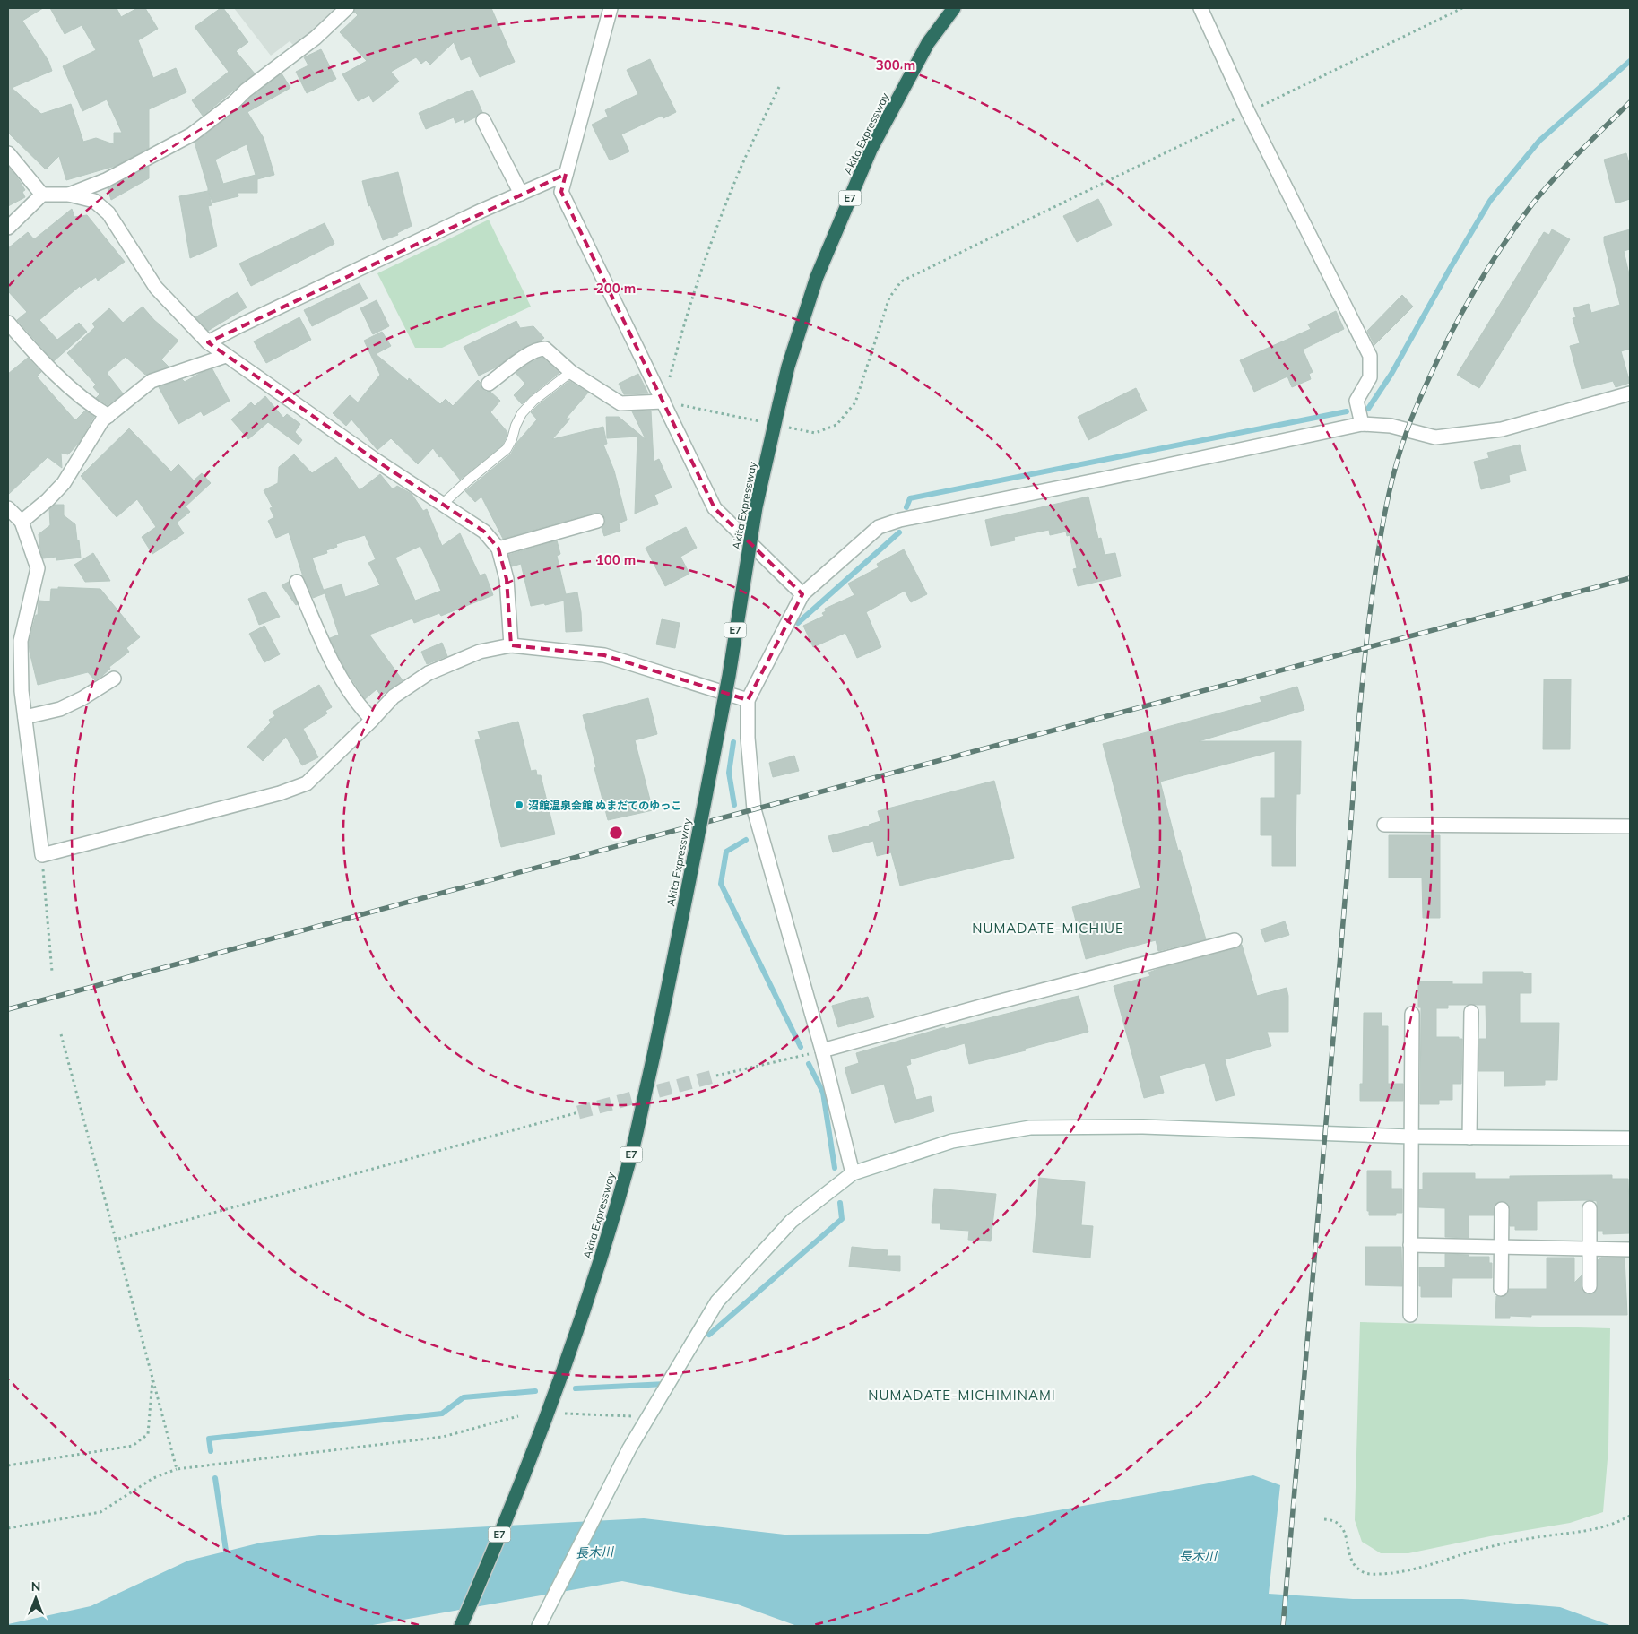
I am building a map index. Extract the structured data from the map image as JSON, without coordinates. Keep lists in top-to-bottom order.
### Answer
{
  "streets": {
    "highway": ["Akita Expressway", "E7"]
  },
  "districts": ["NUMADATE-MICHIUE", "NUMADATE-MICHIMINAMI"],
  "water": ["長木川"],
  "places": ["沼館温泉会館 ぬまだてのゆっこ"],
  "north": "top",
  "rings": ["300 m", "200 m", "100 m"]
}
